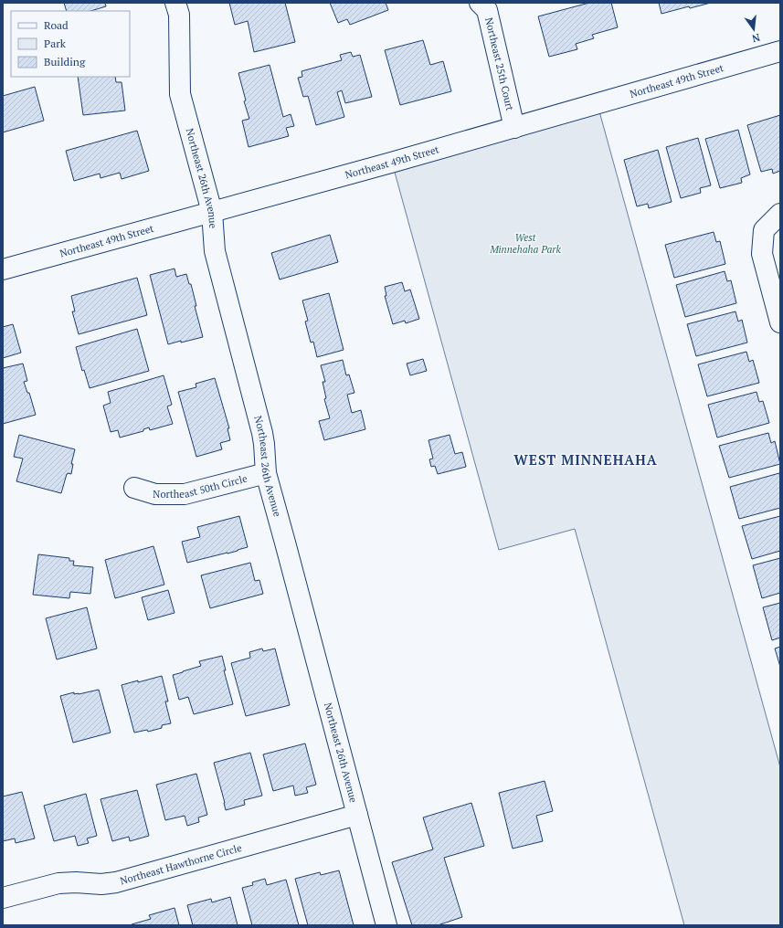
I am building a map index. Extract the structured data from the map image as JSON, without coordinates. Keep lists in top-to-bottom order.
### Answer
{
  "streets": {
    "street": [
      "Northeast 25th Court",
      "Northeast 49th Street",
      "Northeast 26th Avenue",
      "Northeast 50th Circle",
      "Northeast Hawthorne Circle"
    ]
  },
  "crossings": [
    ["Northeast 25th Court", "Northeast 49th Street"],
    ["Northeast 49th Street", "Northeast 26th Avenue"],
    ["Northeast 26th Avenue", "Northeast 50th Circle"],
    ["Northeast 26th Avenue", "Northeast Hawthorne Circle"]
  ],
  "districts": ["WEST MINNEHAHA"],
  "parks": ["West Minnehaha Park"],
  "legend": ["Road", "Park", "Building"],
  "north": "bottom"
}
